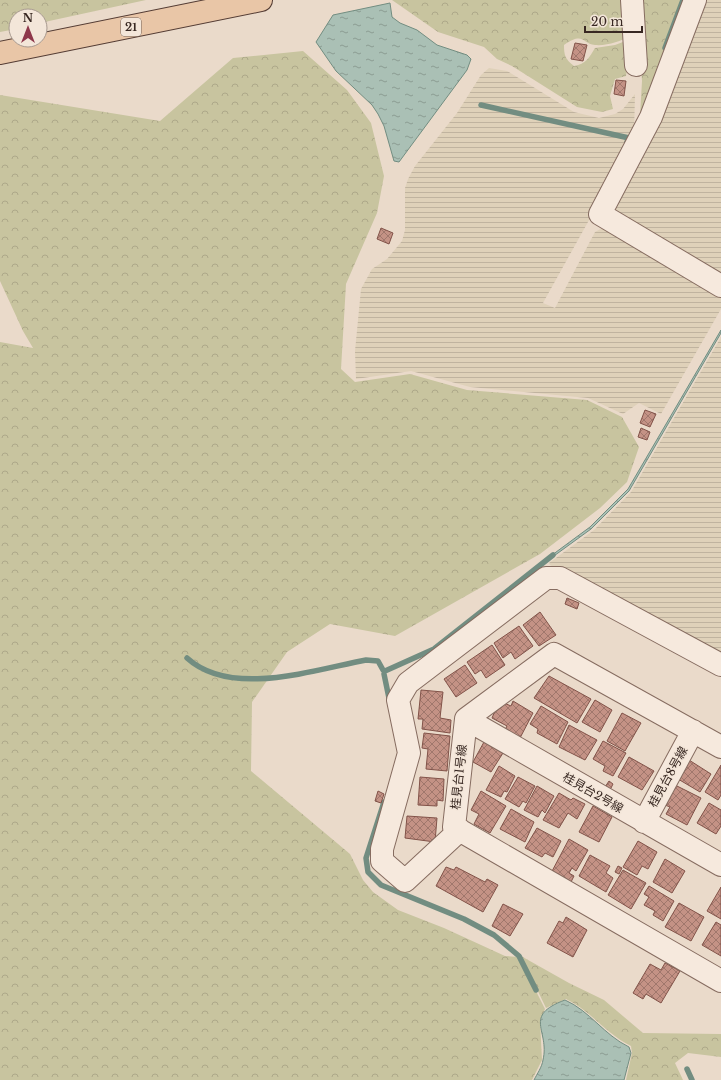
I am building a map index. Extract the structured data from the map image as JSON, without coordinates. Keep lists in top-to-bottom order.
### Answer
{
  "streets": {
    "main road": ["21"],
    "street": ["桂見台1号線", "桂見台8号線", "桂見台2号線"]
  },
  "crossings": [
    ["桂見台1号線", "桂見台2号線"],
    ["桂見台8号線", "桂見台2号線"]
  ],
  "scale_bar": "20 m",
  "north": "top"
}
